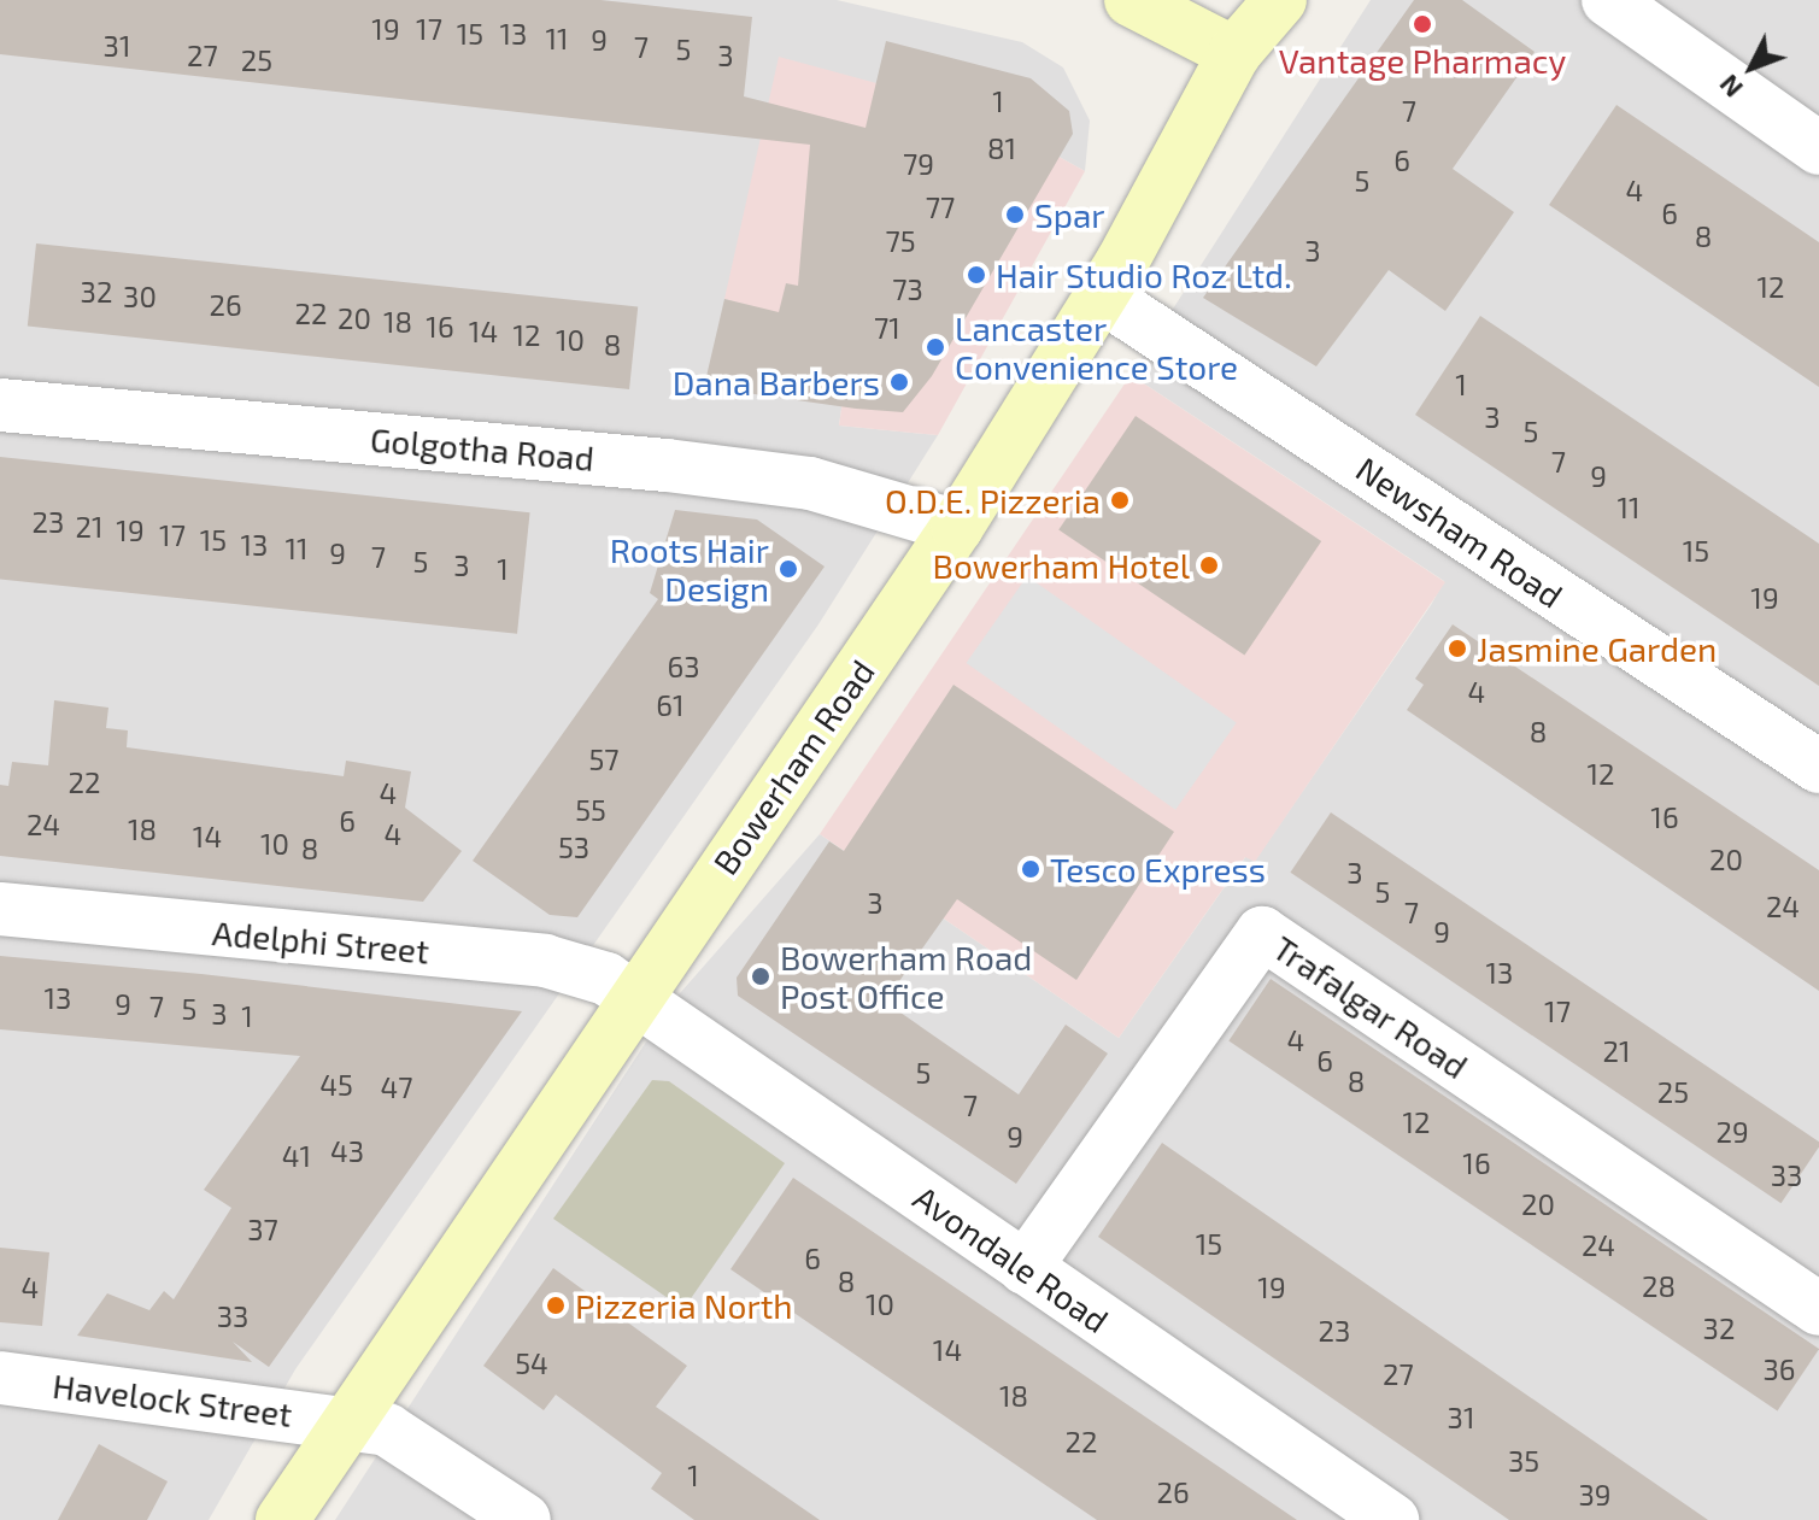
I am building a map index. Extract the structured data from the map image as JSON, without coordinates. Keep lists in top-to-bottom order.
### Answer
{
  "streets": {
    "street": [
      "Golgotha Road",
      "Newsham Road",
      "Bowerham Road",
      "Adelphi Street",
      "Trafalgar Road",
      "Avondale Road",
      "Havelock Street"
    ]
  },
  "crossings": [
    ["Golgotha Road", "Bowerham Road"],
    ["Newsham Road", "Bowerham Road"],
    ["Bowerham Road", "Adelphi Street"],
    ["Bowerham Road", "Avondale Road"],
    ["Bowerham Road", "Havelock Street"],
    ["Adelphi Street", "Avondale Road"],
    ["Trafalgar Road", "Avondale Road"]
  ],
  "places": [
    "Vantage Pharmacy",
    "Spar",
    "Hair Studio Roz Ltd.",
    "Lancaster Convenience Store",
    "Dana Barbers",
    "O.D.E. Pizzeria",
    "Bowerham Hotel",
    "Roots Hair Design",
    "Jasmine Garden",
    "Tesco Express",
    "Bowerham Road Post Office",
    "Pizzeria North"
  ],
  "house_numbers": [
    "19",
    "17",
    "15",
    "13",
    "11",
    "9",
    "31",
    "7",
    "5",
    "27",
    "3",
    "25",
    "1",
    "7",
    "81",
    "6",
    "79",
    "5",
    "4",
    "77",
    "6",
    "8",
    "75",
    "3",
    "12",
    "73",
    "32",
    "30",
    "26",
    "22",
    "20",
    "18",
    "16",
    "71",
    "14",
    "12",
    "10",
    "8",
    "1",
    "3",
    "5",
    "7",
    "9",
    "11",
    "23",
    "21",
    "19",
    "17",
    "15",
    "13",
    "11",
    "15",
    "9",
    "7",
    "5",
    "3",
    "1",
    "19",
    "63",
    "4",
    "61",
    "8",
    "57",
    "12",
    "22",
    "4",
    "55",
    "16",
    "6",
    "24",
    "18",
    "4",
    "14",
    "10",
    "53",
    "8",
    "20",
    "3",
    "5",
    "3",
    "24",
    "7",
    "9",
    "13",
    "13",
    "9",
    "7",
    "5",
    "17",
    "3",
    "1",
    "4",
    "21",
    "6",
    "5",
    "8",
    "45",
    "47",
    "25",
    "7",
    "12",
    "29",
    "9",
    "43",
    "41",
    "16",
    "33",
    "20",
    "37",
    "15",
    "24",
    "6",
    "8",
    "28",
    "4",
    "19",
    "10",
    "33",
    "32",
    "23",
    "14",
    "54",
    "36",
    "27",
    "18",
    "31",
    "22",
    "35",
    "1",
    "26",
    "39"
  ],
  "north": "bottom left"
}
